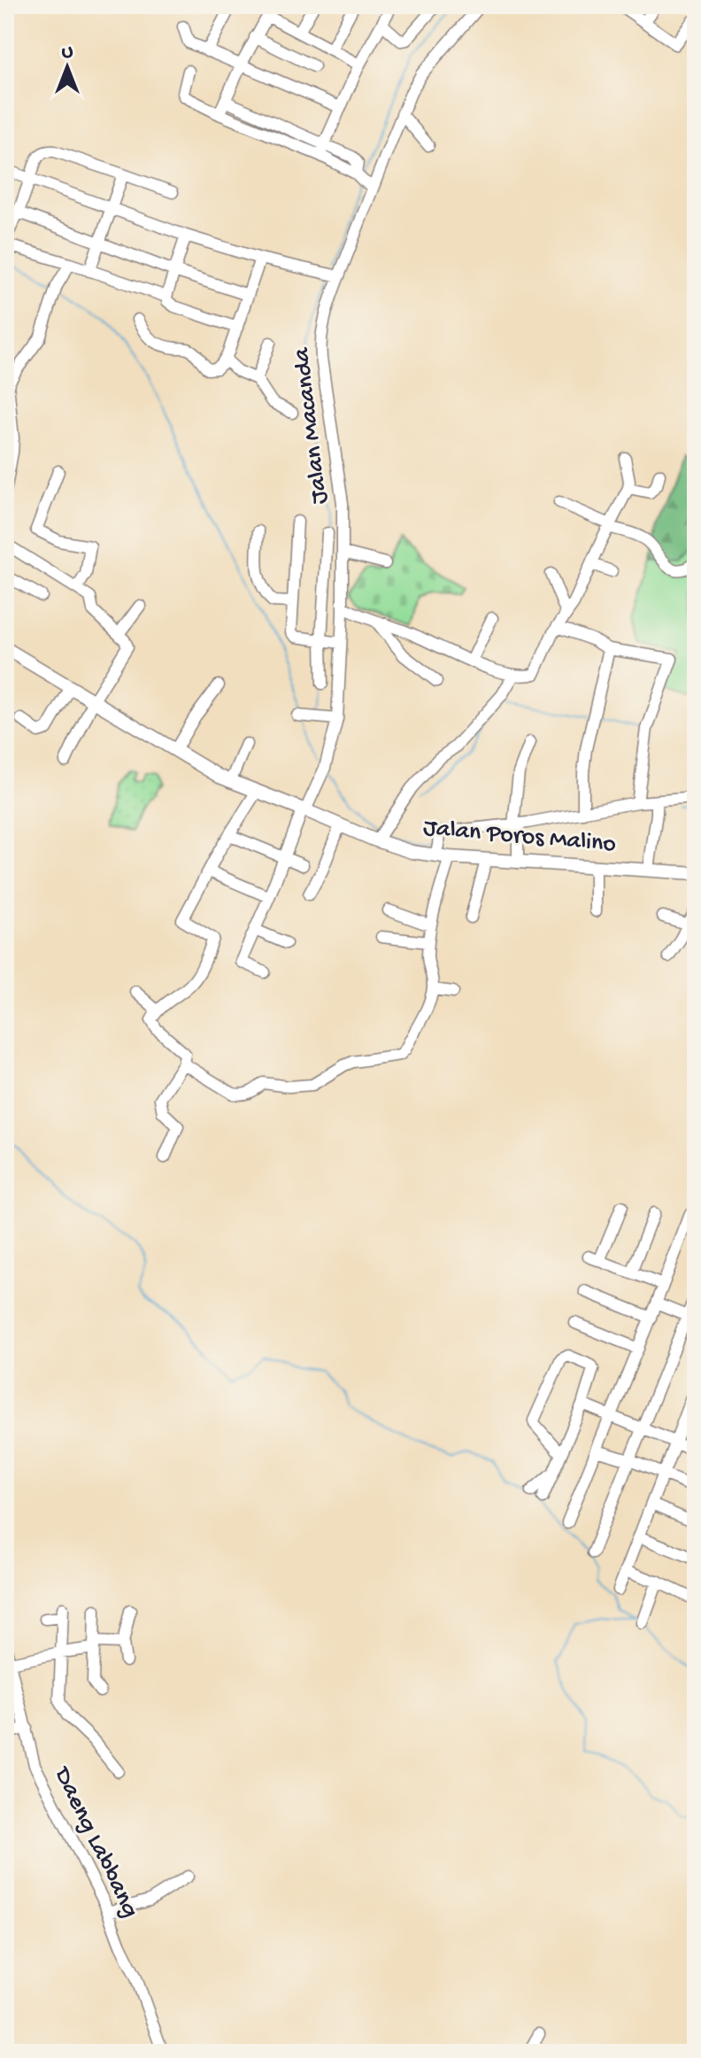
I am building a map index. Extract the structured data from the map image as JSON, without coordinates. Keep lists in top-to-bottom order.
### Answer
{
  "streets": {
    "main road": ["Jalan Poros Malino"],
    "street": ["Jalan Macanda", "Daeng Labbang"]
  },
  "crossings": [
    ["Jalan Macanda", "Jalan Poros Malino"]
  ],
  "north": "top"
}
